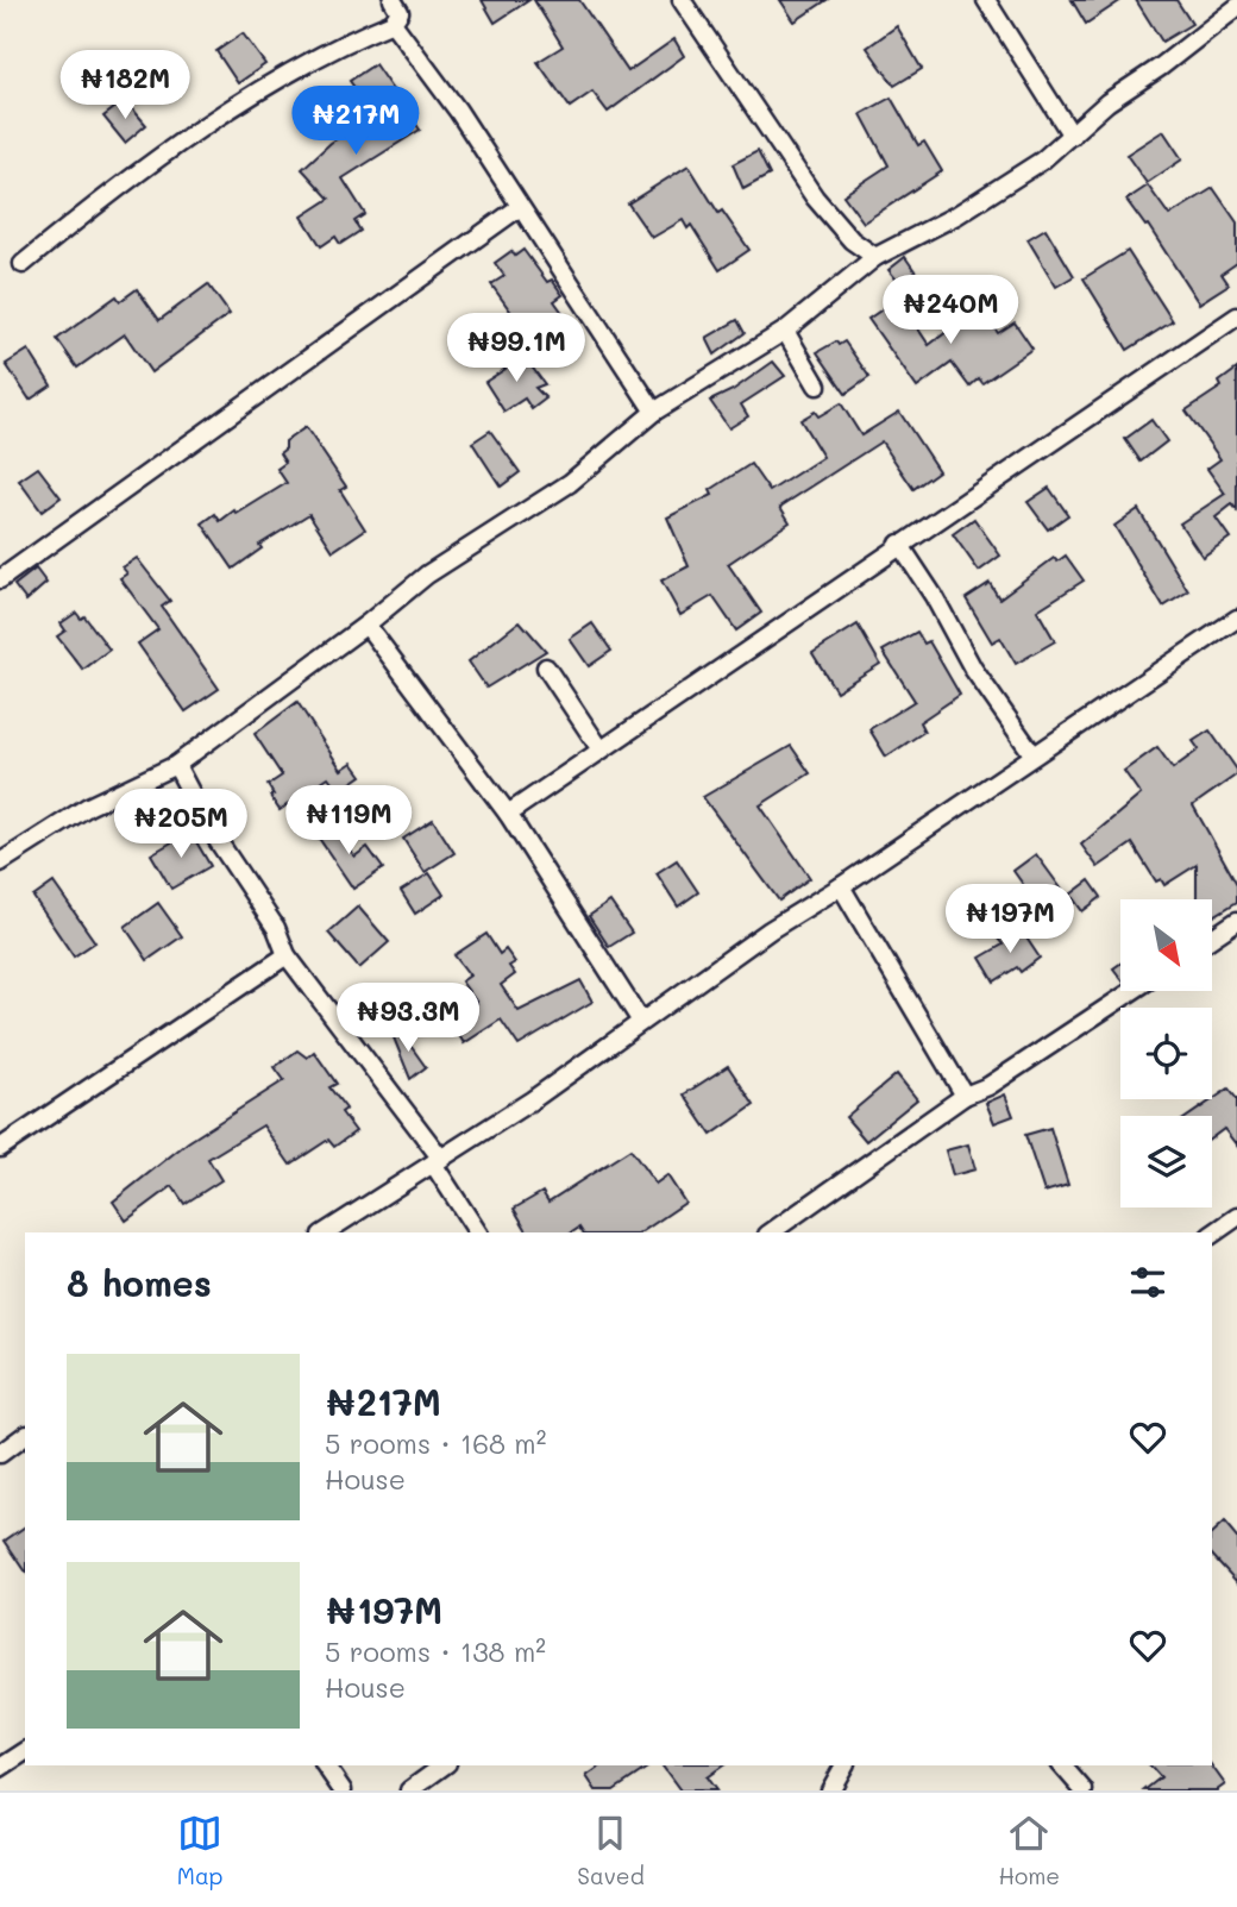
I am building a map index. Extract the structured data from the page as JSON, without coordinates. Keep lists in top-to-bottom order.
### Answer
{
  "north": "bottom right",
  "page": {
    "price": [
      "₦182M",
      "₦217M",
      "₦240M",
      "₦99.1M",
      "₦119M",
      "₦205M",
      "₦197M",
      "₦93.3M"
    ],
    "heading": "8 homes",
    "list": [
      {
        "name": "₦217M",
        "note": "5 rooms · 168 m² · House"
      },
      {
        "name": "₦197M",
        "note": "5 rooms · 138 m² · House"
      }
    ],
    "tabs": ["Map", "Saved", "Home"]
  }
}
